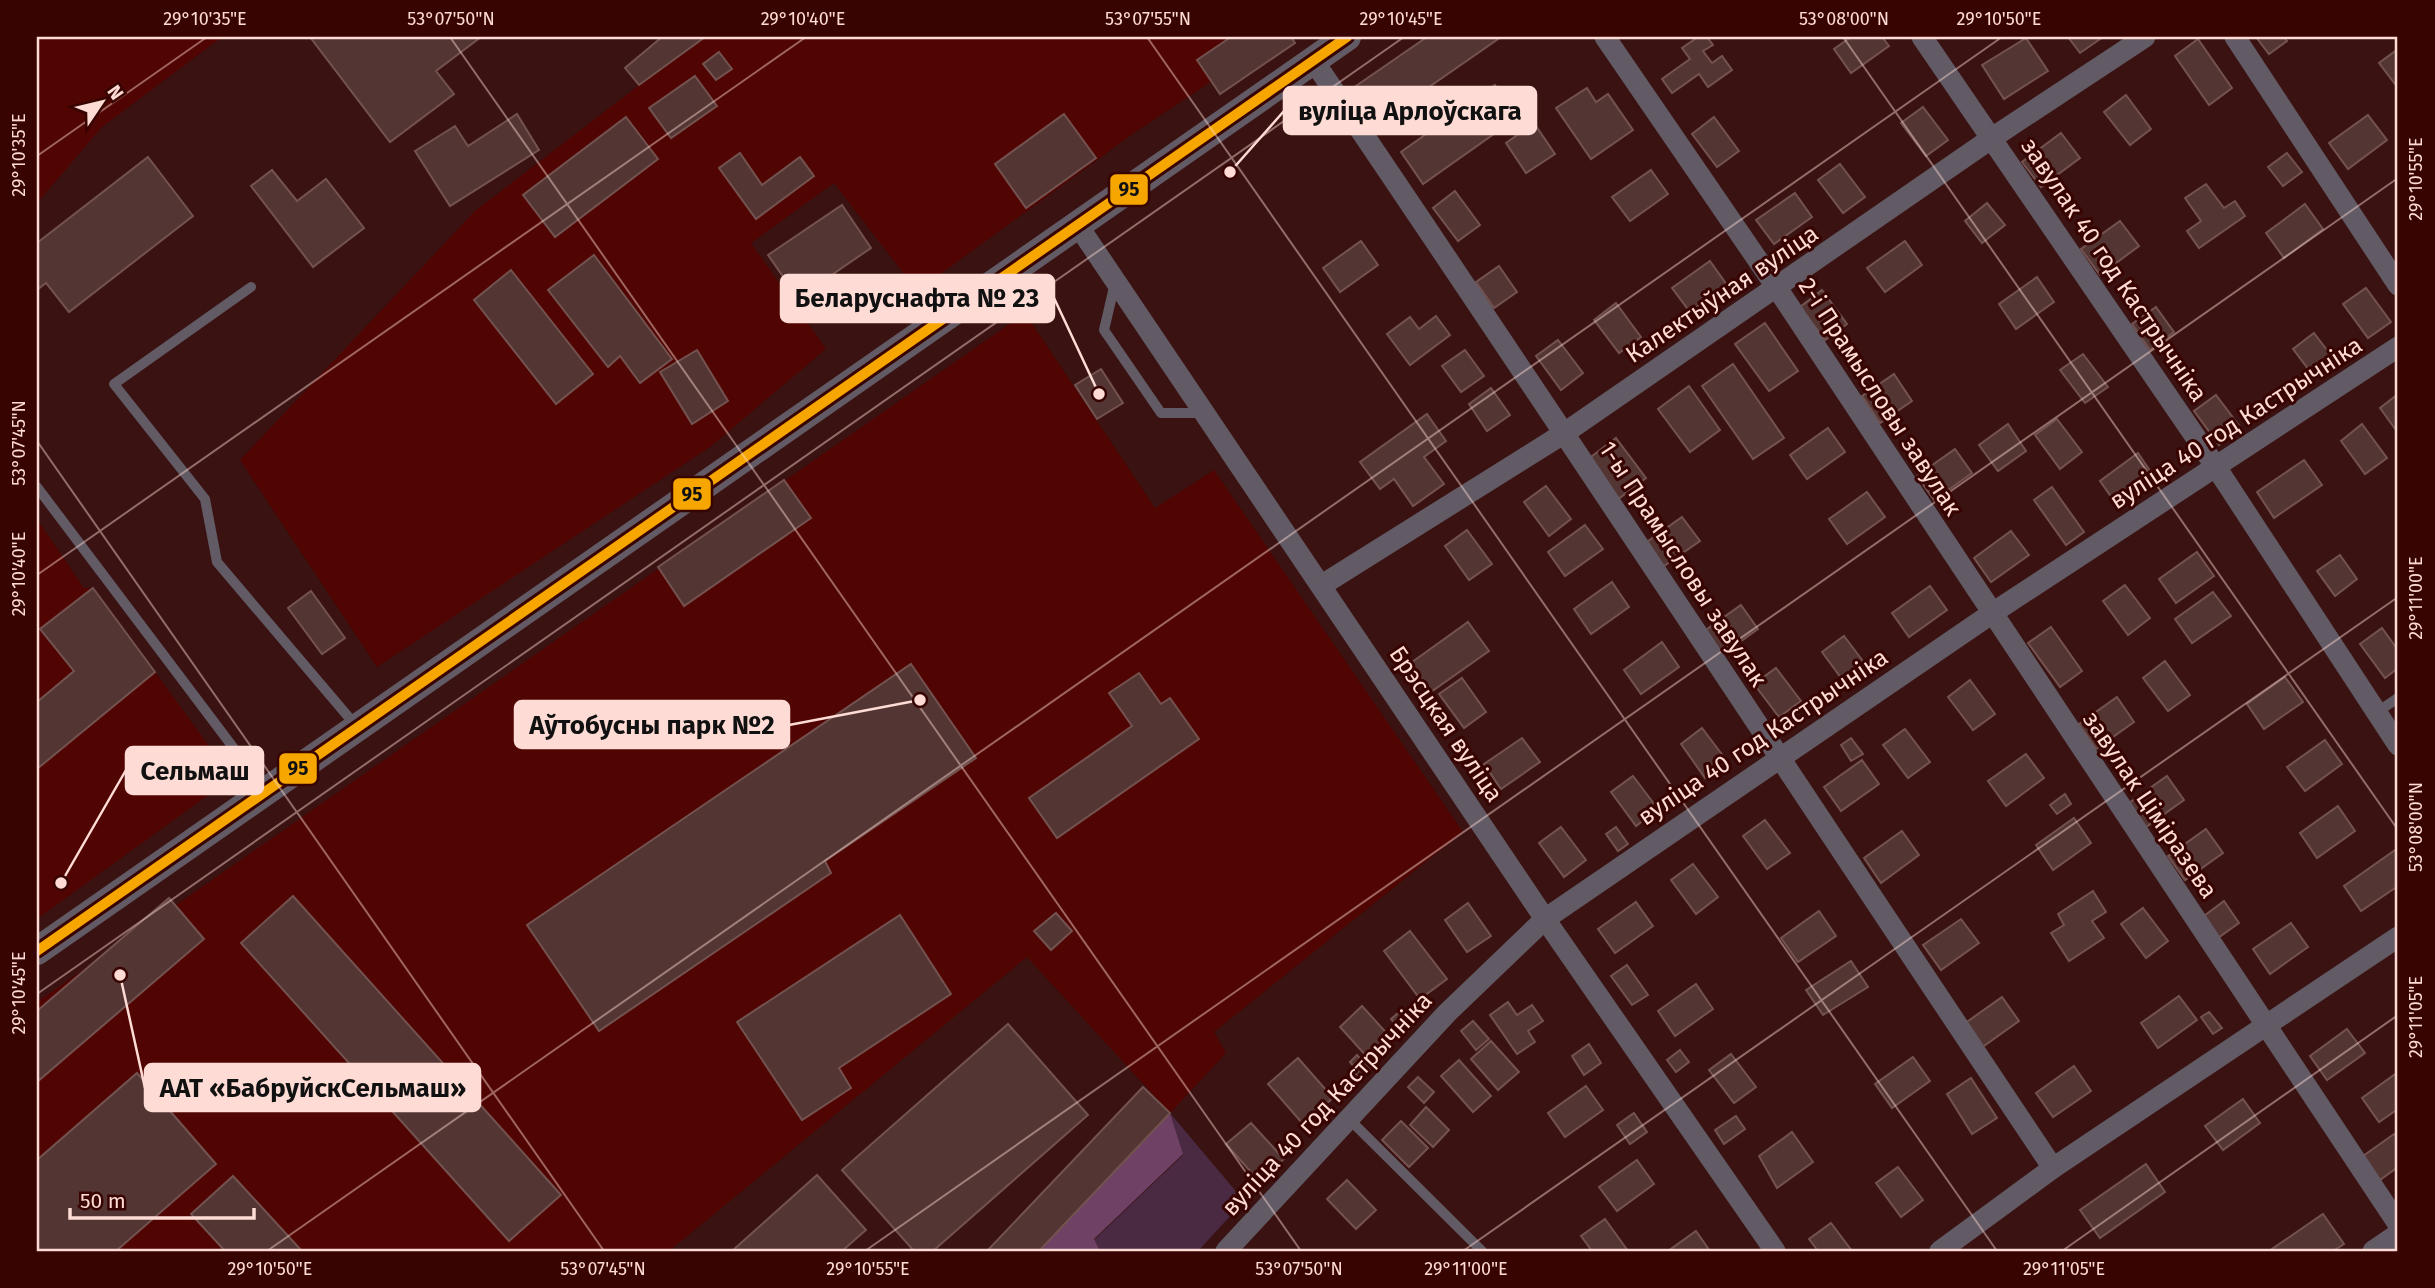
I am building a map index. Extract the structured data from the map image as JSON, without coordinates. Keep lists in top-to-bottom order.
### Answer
{
  "streets": {
    "street": [
      "завулак 40 год Кастрычніка",
      "Калектыўная вуліца",
      "2-і Прамысловы завулак",
      "вуліца 40 год Кастрычніка",
      "1-ы Прамысловы завулак",
      "Брэсцкая вуліца",
      "завулак Ціміразева"
    ]
  },
  "crossings": [
    ["завулак 40 год Кастрычніка", "Калектыўная вуліца"],
    ["завулак 40 год Кастрычніка", "вуліца 40 год Кастрычніка"],
    ["Калектыўная вуліца", "2-і Прамысловы завулак"],
    ["Калектыўная вуліца", "1-ы Прамысловы завулак"],
    ["Калектыўная вуліца", "Брэсцкая вуліца"],
    ["2-і Прамысловы завулак", "вуліца 40 год Кастрычніка"],
    ["2-і Прамысловы завулак", "завулак Ціміразева"],
    ["вуліца 40 год Кастрычніка", "1-ы Прамысловы завулак"],
    ["вуліца 40 год Кастрычніка", "Брэсцкая вуліца"],
    ["вуліца 40 год Кастрычніка", "завулак Ціміразева"]
  ],
  "places": [
    "вуліца Арлоўскага",
    "Беларуснафта № 23",
    "Аўтобусны парк №2",
    "Сельмаш",
    "ААТ «БабруйскСельмаш»"
  ],
  "lines": ["transit line 95"],
  "scale_bar": "50 m",
  "north": "top right",
  "coordinates": [
    "29°10'35\"E",
    "53°07'50\"N",
    "29°10'40\"E",
    "53°07'55\"N",
    "29°10'45\"E",
    "53°08'00\"N",
    "29°10'50\"E",
    "29°10'55\"E",
    "53°07'45\"N",
    "29°11'00\"E",
    "29°11'05\"E"
  ]
}
